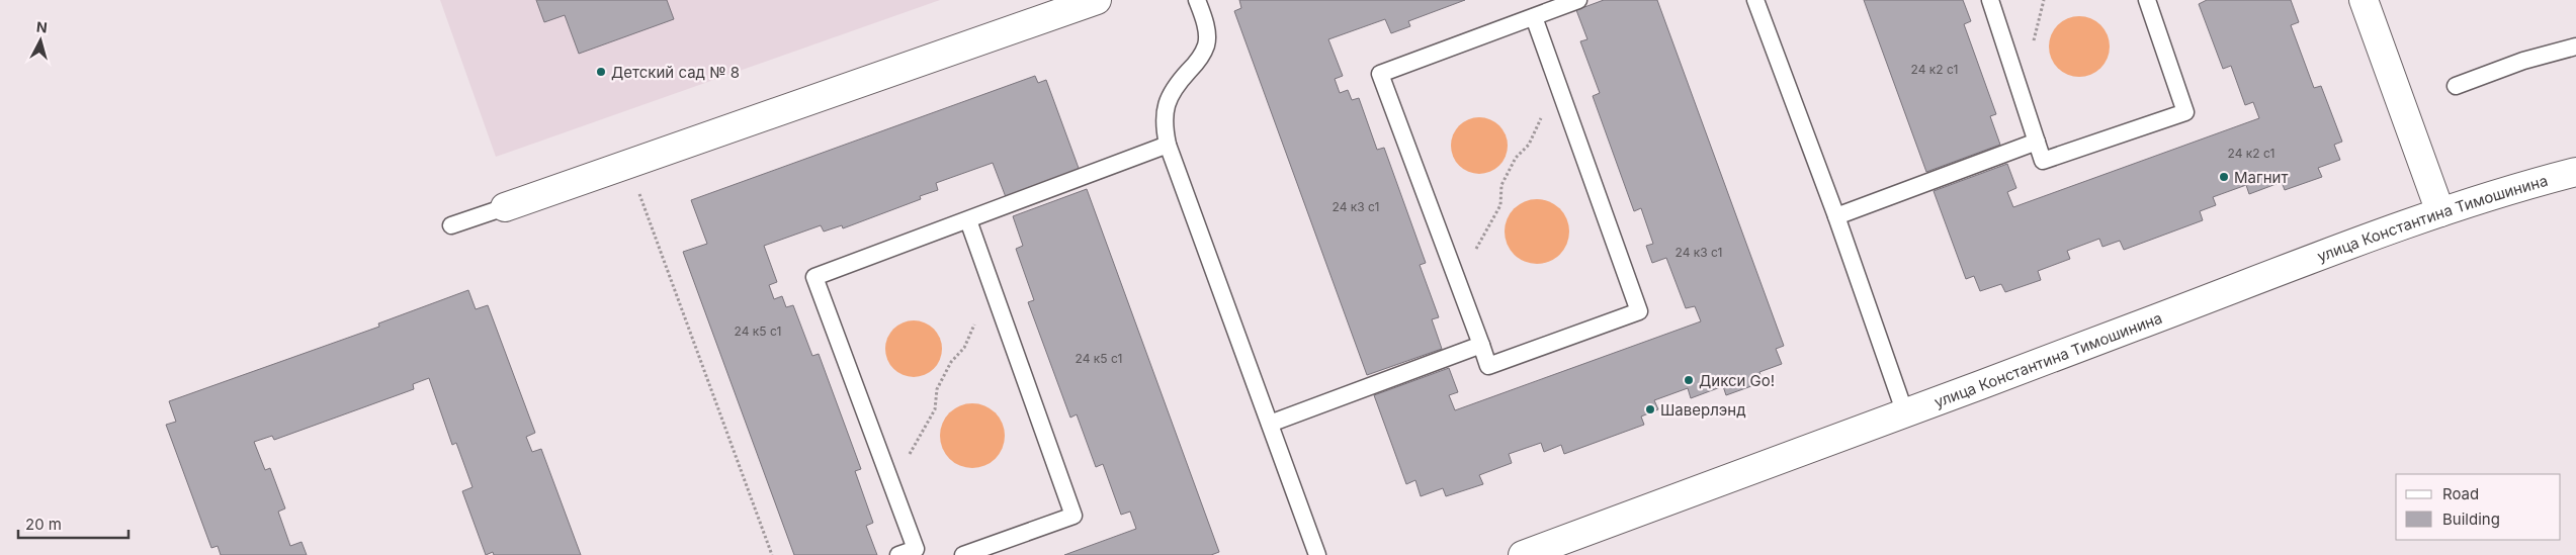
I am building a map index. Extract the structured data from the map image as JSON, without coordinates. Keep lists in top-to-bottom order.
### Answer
{
  "streets": {
    "street": ["улица Константина Тимошинина"]
  },
  "places": [
    "Детский сад № 8",
    "Магнит",
    "Дикси Go!",
    "Шаверлэнд"
  ],
  "house_numbers": [
    "24 к2 с1",
    "24 к2 с1",
    "24 к3 с1",
    "24 к3 с1",
    "24 к5 с1",
    "24 к5 с1"
  ],
  "legend": ["Road", "Building"],
  "scale_bar": "20 m",
  "north": "top"
}
